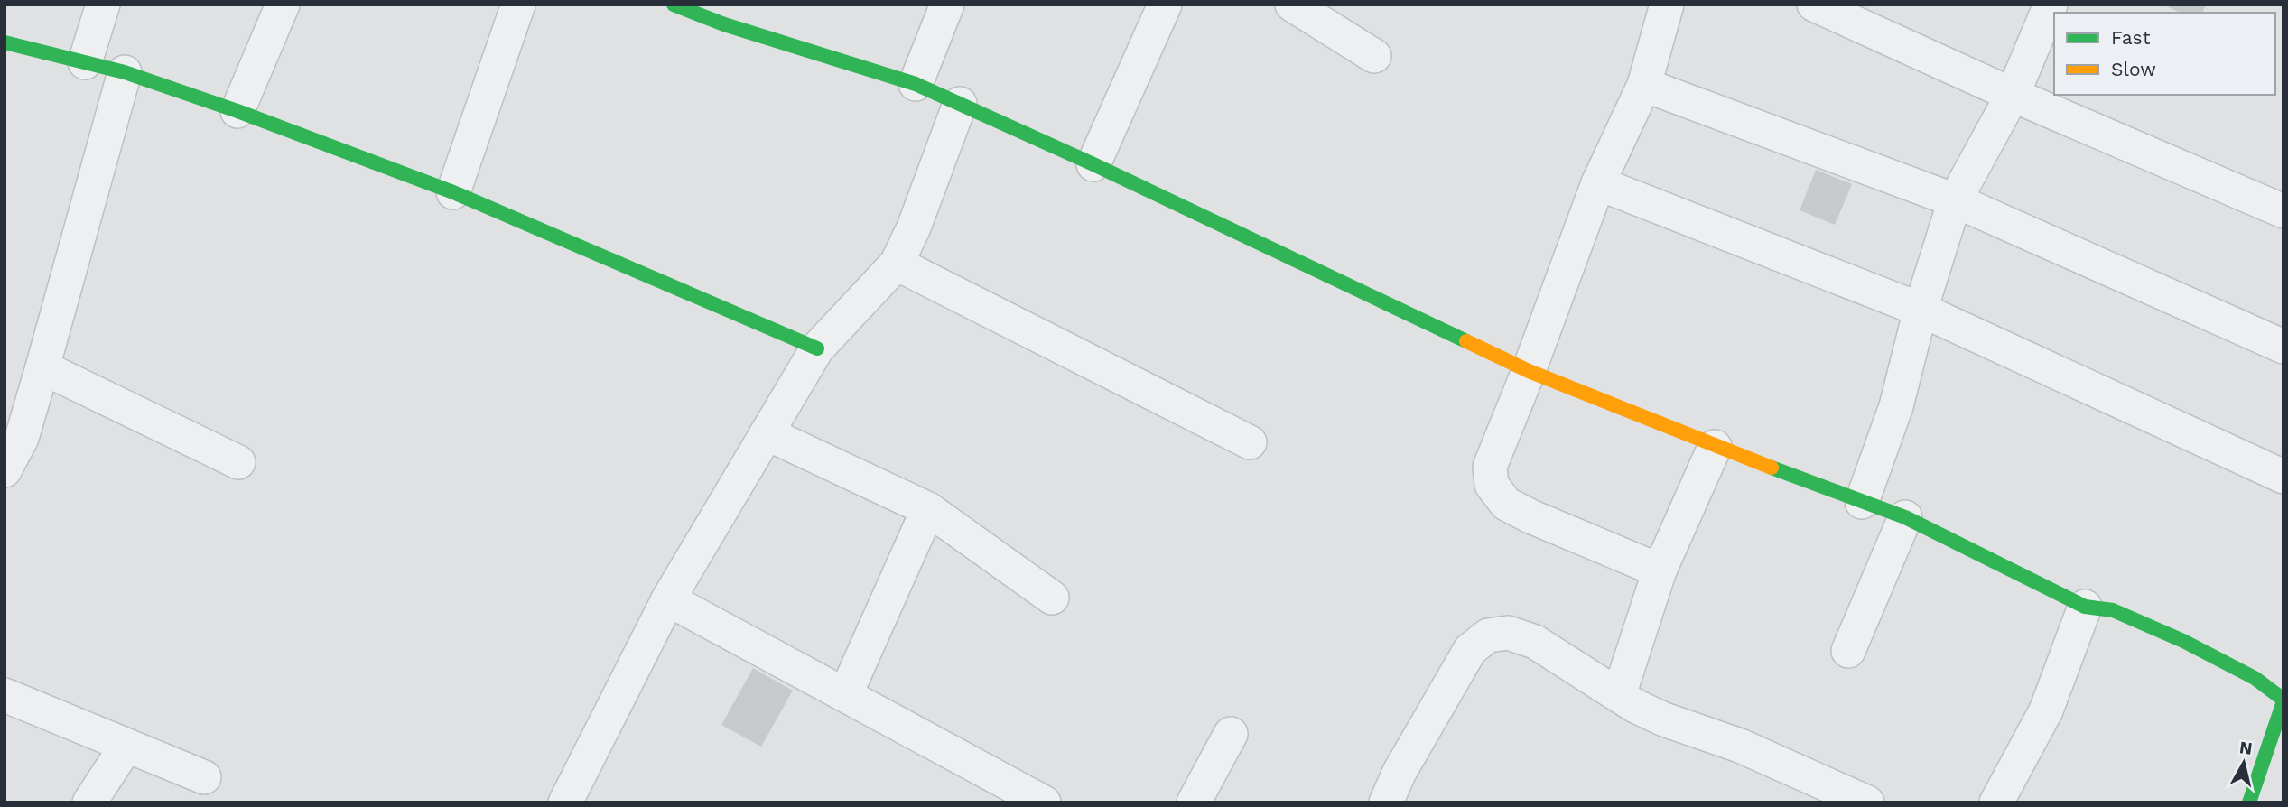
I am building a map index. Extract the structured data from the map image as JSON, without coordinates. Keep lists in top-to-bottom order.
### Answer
{
  "legend": ["Fast", "Slow"],
  "north": "top"
}
